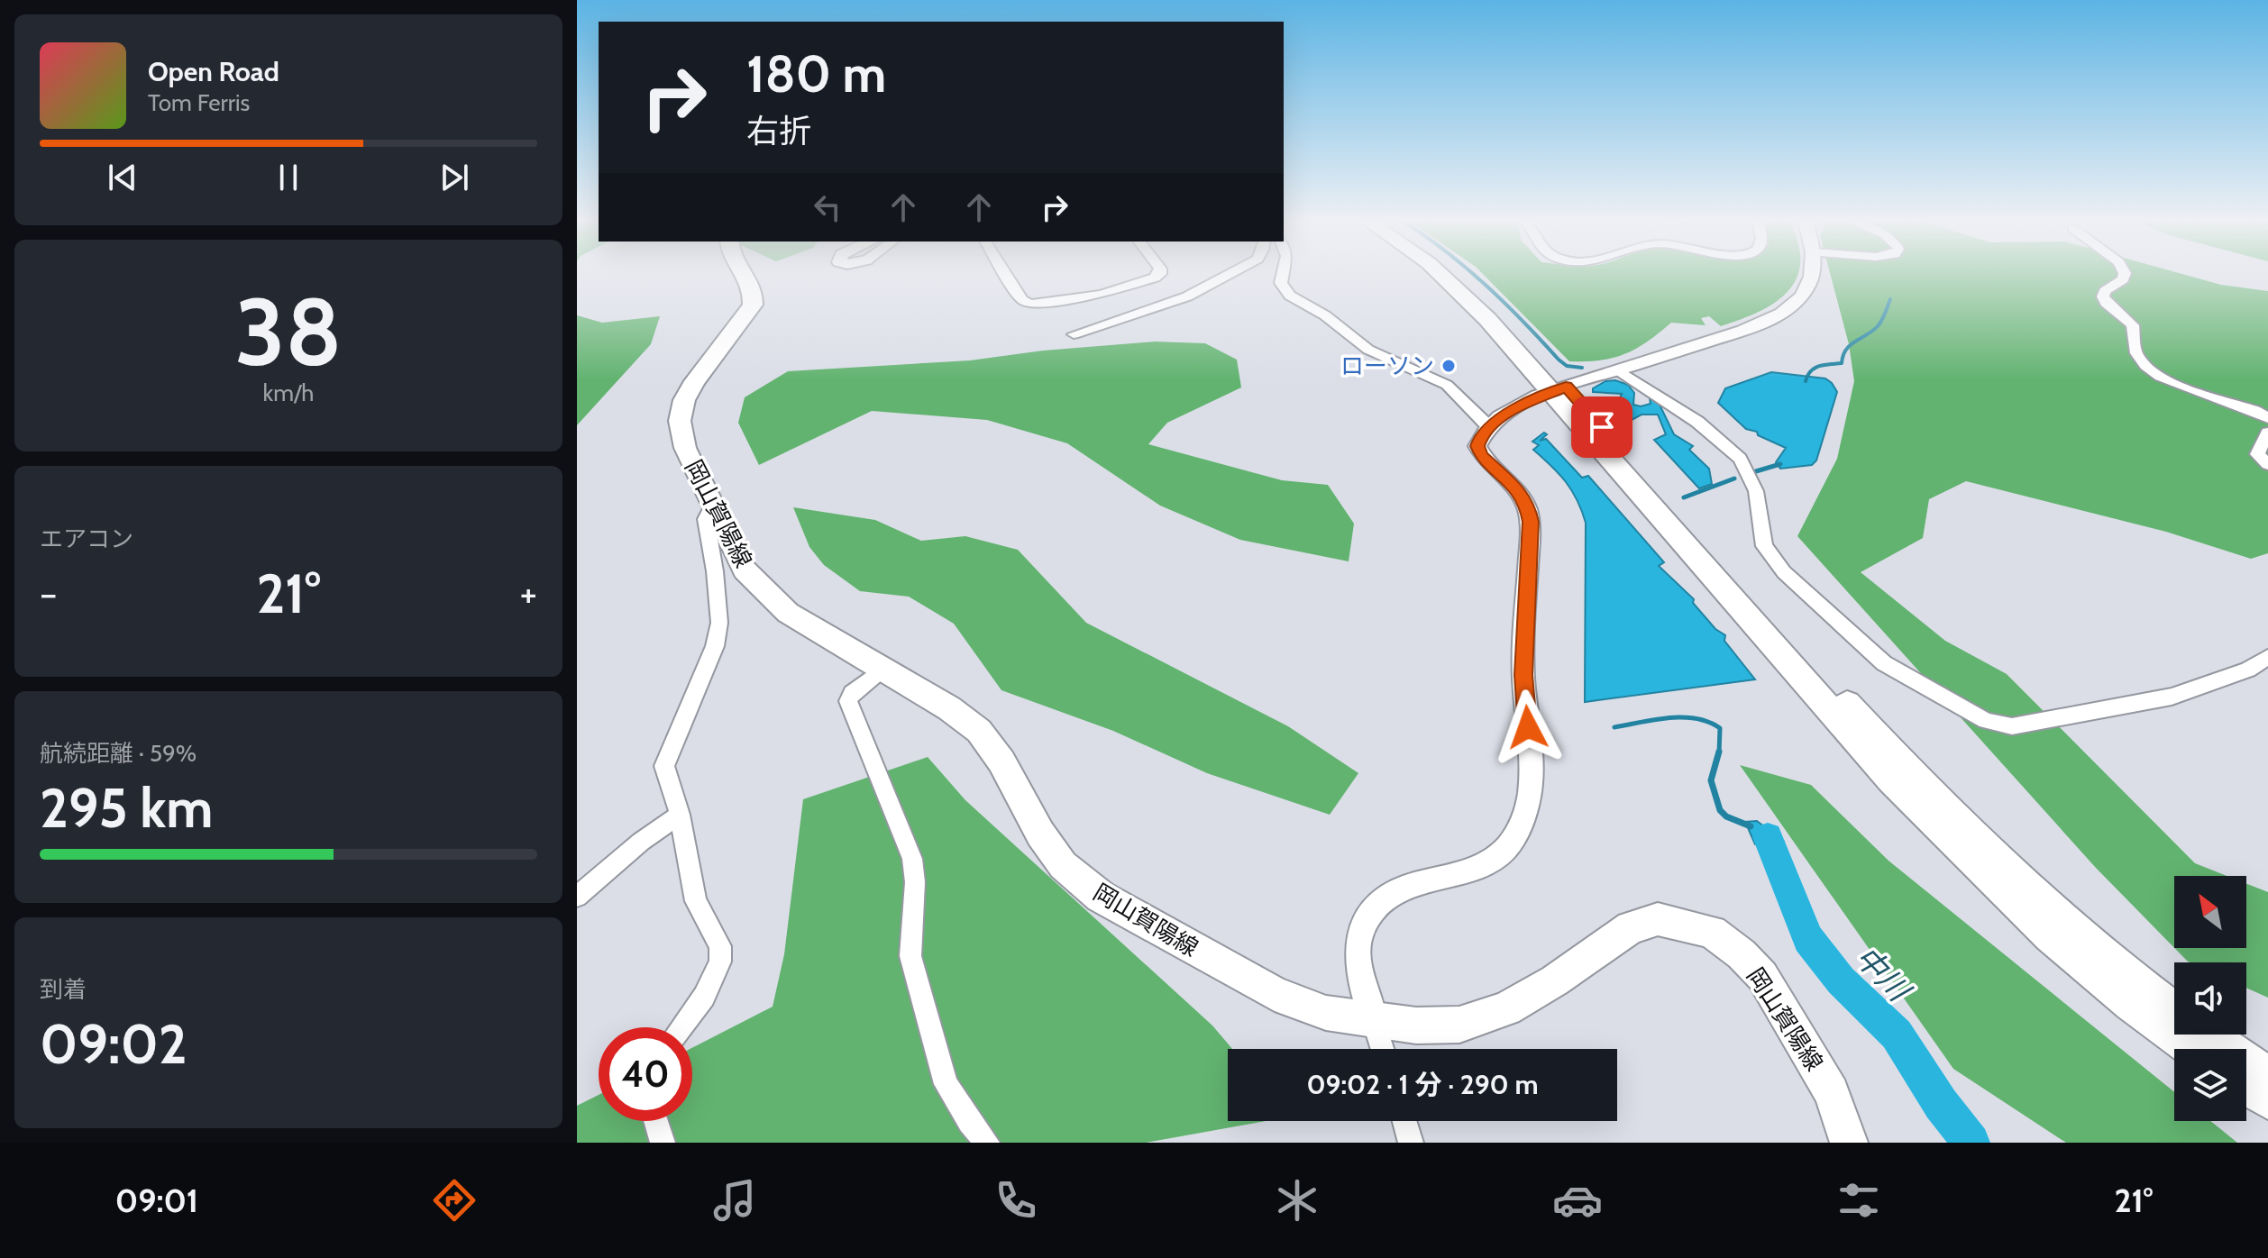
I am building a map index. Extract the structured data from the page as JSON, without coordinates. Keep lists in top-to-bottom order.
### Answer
{
  "streets": {
    "main road": ["岡山賀陽線"]
  },
  "water": ["中川"],
  "places": ["ローソン"],
  "north": "top left",
  "page": {
    "turn": ["180 m", "右折"],
    "song": ["Open Road", "Tom Ferris"],
    "tile": [
      ["38", "km/h"],
      "エアコン",
      ["航続距離 · 59%", "295 km"],
      ["到着", "09:02"]
    ],
    "heat": ["−", "21°", "+"],
    "limit": "40",
    "trip": "09:02 · 1 分 · 290 m",
    "tabs": ["09:01", "21°"]
  }
}
